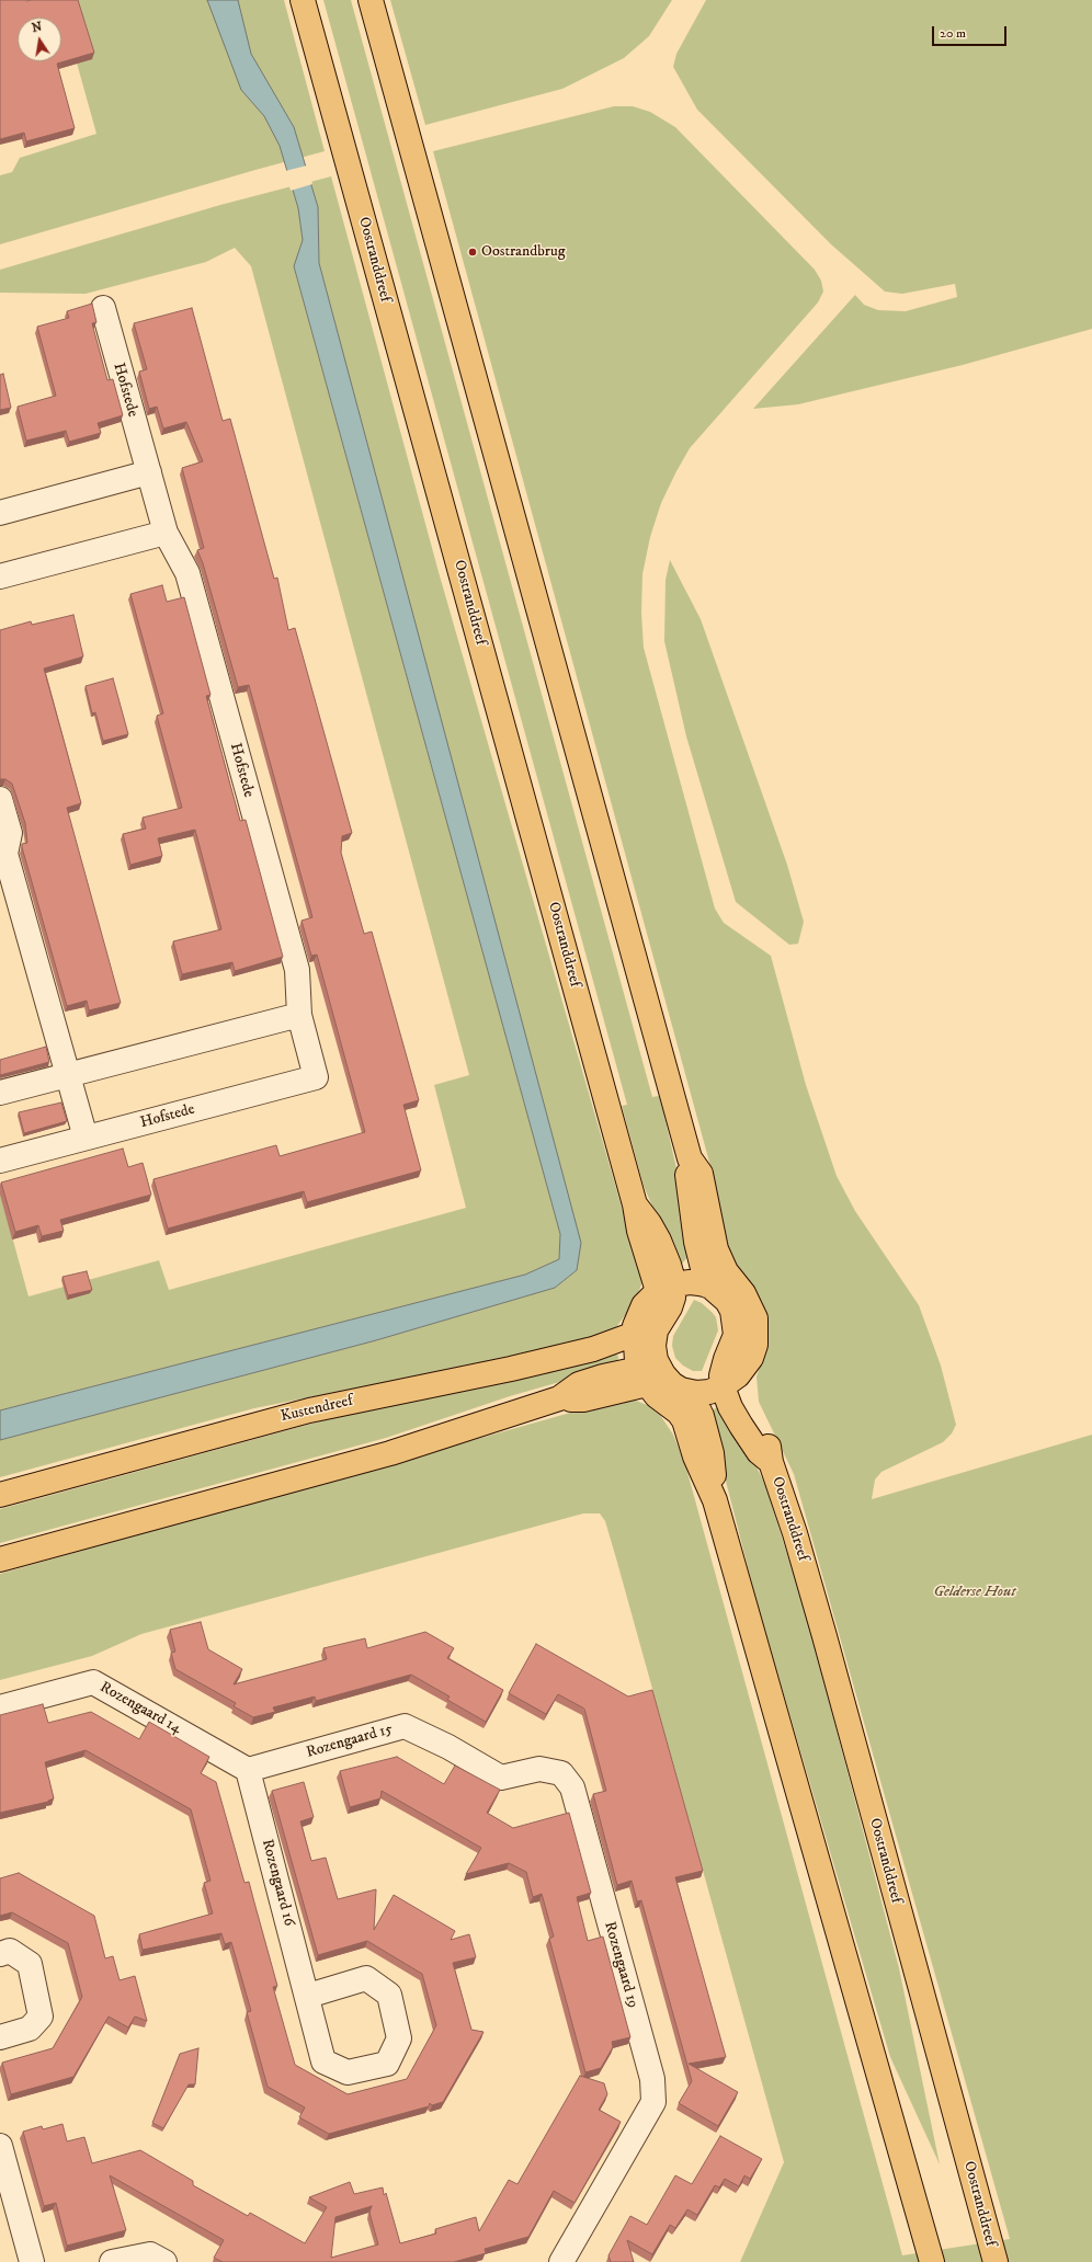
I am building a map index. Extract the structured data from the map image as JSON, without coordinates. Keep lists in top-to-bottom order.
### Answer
{
  "streets": {
    "main road": ["Oostranddreef", "Kustendreef"],
    "street": [
      "Hofstede",
      "Rozengaard 14",
      "Rozengaard 15",
      "Rozengaard 16",
      "Rozengaard 19"
    ]
  },
  "crossings": [
    ["Rozengaard 14", "Rozengaard 15"],
    ["Rozengaard 14", "Rozengaard 16"],
    ["Rozengaard 15", "Rozengaard 16"],
    ["Rozengaard 15", "Rozengaard 19"]
  ],
  "parks": ["Gelderse Hout"],
  "places": ["Oostrandbrug"],
  "scale_bar": "20 m",
  "north": "top"
}
